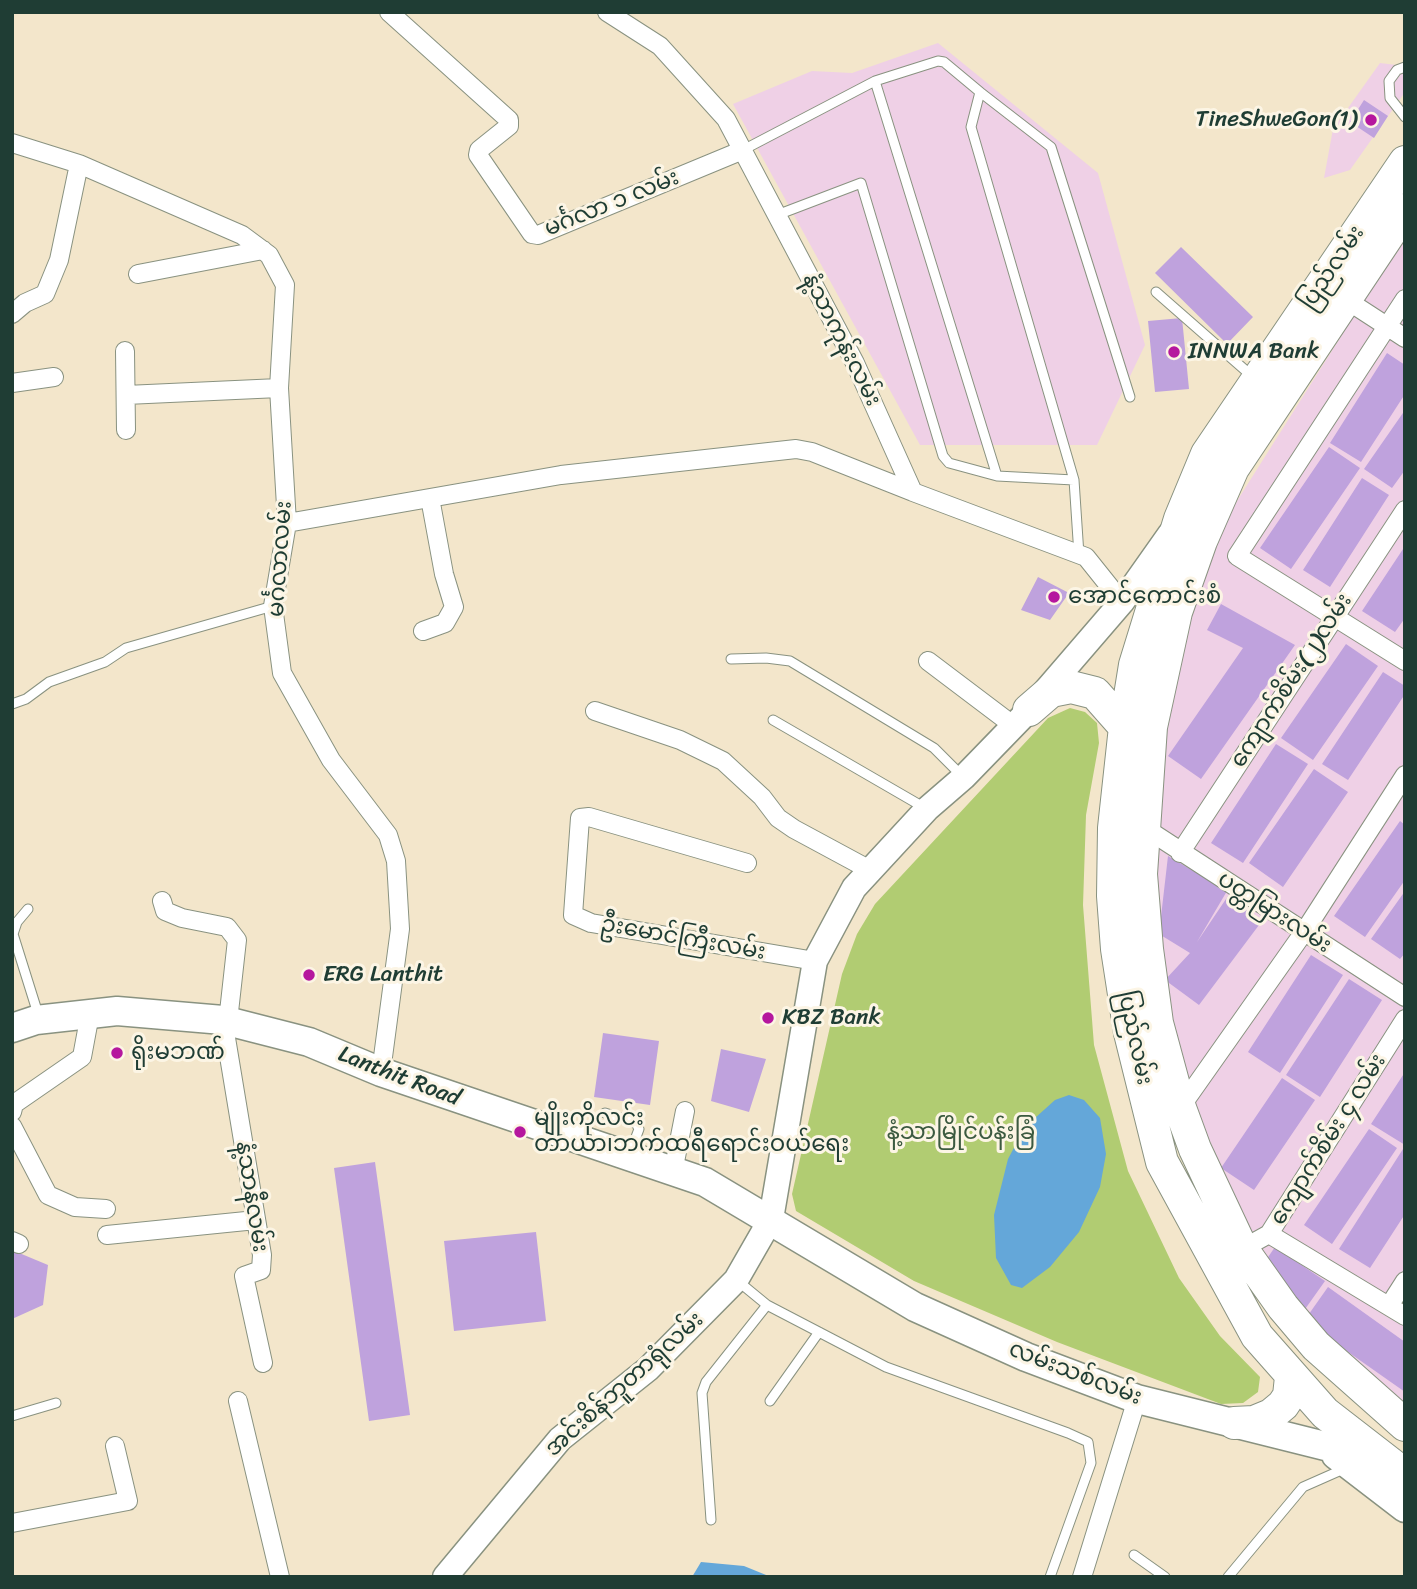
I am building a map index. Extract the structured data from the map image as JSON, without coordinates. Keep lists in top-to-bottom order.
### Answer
{
  "streets": {
    "highway": ["ပြည်လမ်း"],
    "main road": ["Lanthit Road", "လမ်းသစ်လမ်း", "အင်းစိန်ဘူတာရုံလမ်း"],
    "street": [
      "မင်္ဂလာ ၁ လမ်း",
      "နံ့သာကုန်းလမ်း",
      "မင်္ဂလာလမ်း",
      "ကျောက်စိမ်း(၂)လမ်း",
      "ပတ္တမြားလမ်း",
      "ဦးမောင်ကြီးလမ်း",
      "ကျောက်စိမ်း ၄ လမ်း",
      "နံ့သာနီလမ်း"
    ]
  },
  "crossings": [
    ["မင်္ဂလာ ၁ လမ်း", "နံ့သာကုန်းလမ်း"],
    ["ပြည်လမ်း", "ပတ္တမြားလမ်း"],
    ["ပြည်လမ်း", "ကျောက်စိမ်း ၄ လမ်း"],
    ["ပြည်လမ်း", "လမ်းသစ်လမ်း"],
    ["မင်္ဂလာလမ်း", "Lanthit Road"],
    ["ကျောက်စိမ်း(၂)လမ်း", "ပတ္တမြားလမ်း"],
    ["Lanthit Road", "နံ့သာနီလမ်း"],
    ["Lanthit Road", "လမ်းသစ်လမ်း"],
    ["Lanthit Road", "အင်းစိန်ဘူတာရုံလမ်း"],
    ["လမ်းသစ်လမ်း", "အင်းစိန်ဘူတာရုံလမ်း"]
  ],
  "parks": ["နံ့သာမြိုင်ပန်းခြံ"],
  "places": [
    "TineShweGon(1)",
    "INNWA Bank",
    "အောင်ကောင်းစံ",
    "ERG Lanthit",
    "KBZ Bank",
    "ရိုးမဘဏ်",
    "မျိုးကိုလင်း တာယာ၊ဘက်ထရီရောင်းဝယ်ရေး"
  ]
}
